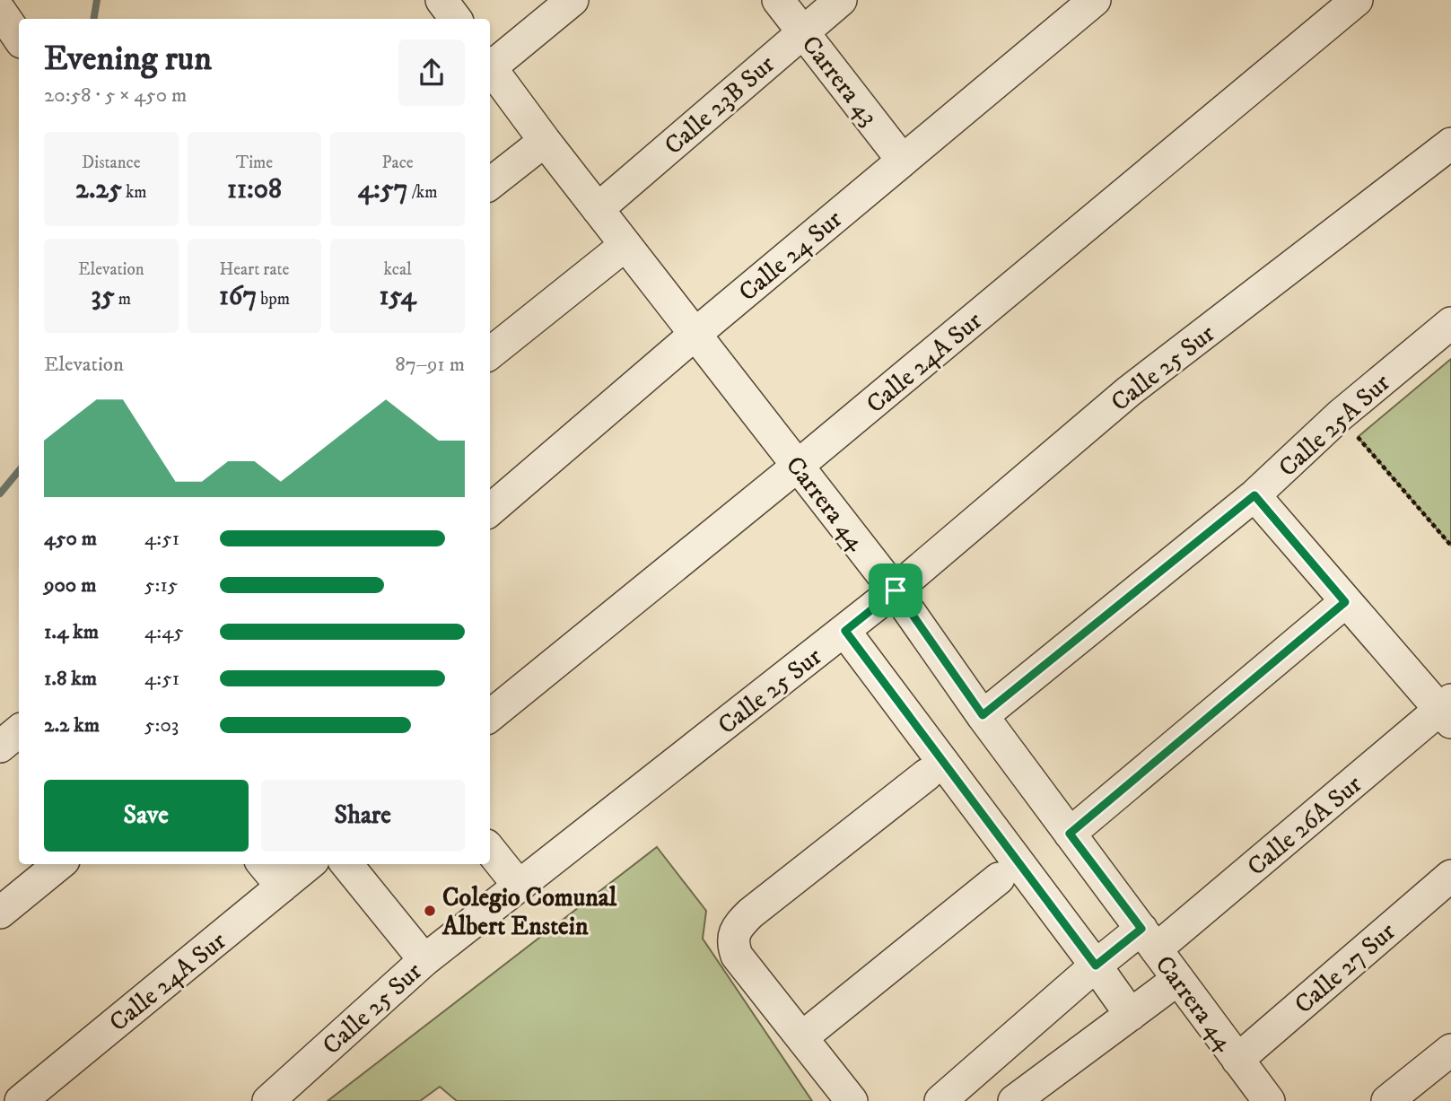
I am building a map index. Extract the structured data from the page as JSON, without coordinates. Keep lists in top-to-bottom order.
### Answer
{
  "streets": {
    "street": [
      "Carrera 43",
      "Calle 23B Sur",
      "Calle 24 Sur",
      "Calle 24A Sur",
      "Calle 25 Sur",
      "Calle 25A Sur",
      "Carrera 44",
      "Calle 26A Sur",
      "Calle 27 Sur"
    ]
  },
  "crossings": [
    ["Carrera 43", "Calle 23B Sur"],
    ["Carrera 43", "Calle 24 Sur"],
    ["Calle 23B Sur", "Carrera 44"],
    ["Calle 24 Sur", "Carrera 44"],
    ["Calle 24A Sur", "Carrera 44"],
    ["Calle 25 Sur", "Carrera 44"],
    ["Calle 25A Sur", "Carrera 44"],
    ["Carrera 44", "Calle 26A Sur"],
    ["Carrera 44", "Calle 27 Sur"]
  ],
  "places": ["Colegio Comunal Albert Enstein"],
  "page": {
    "heading": ["Evening run", "20:58 · 5 × 450 m"],
    "stats": [
      ["Distance", "2.25 km"],
      ["Time", "11:08"],
      ["Pace", "4:57 /km"],
      ["Elevation", "35 m"],
      ["Heart rate", "167 bpm"],
      ["kcal", "154"]
    ],
    "chart": ["Elevation", "87–91 m"],
    "list": [
      {
        "name": "450 m",
        "note": "4:51"
      },
      {
        "name": "900 m",
        "note": "5:15"
      },
      {
        "name": "1.4 km",
        "note": "4:45"
      },
      {
        "name": "1.8 km",
        "note": "4:51"
      },
      {
        "name": "2.2 km",
        "note": "5:03"
      }
    ],
    "buttons": ["Save", "Share"]
  }
}
